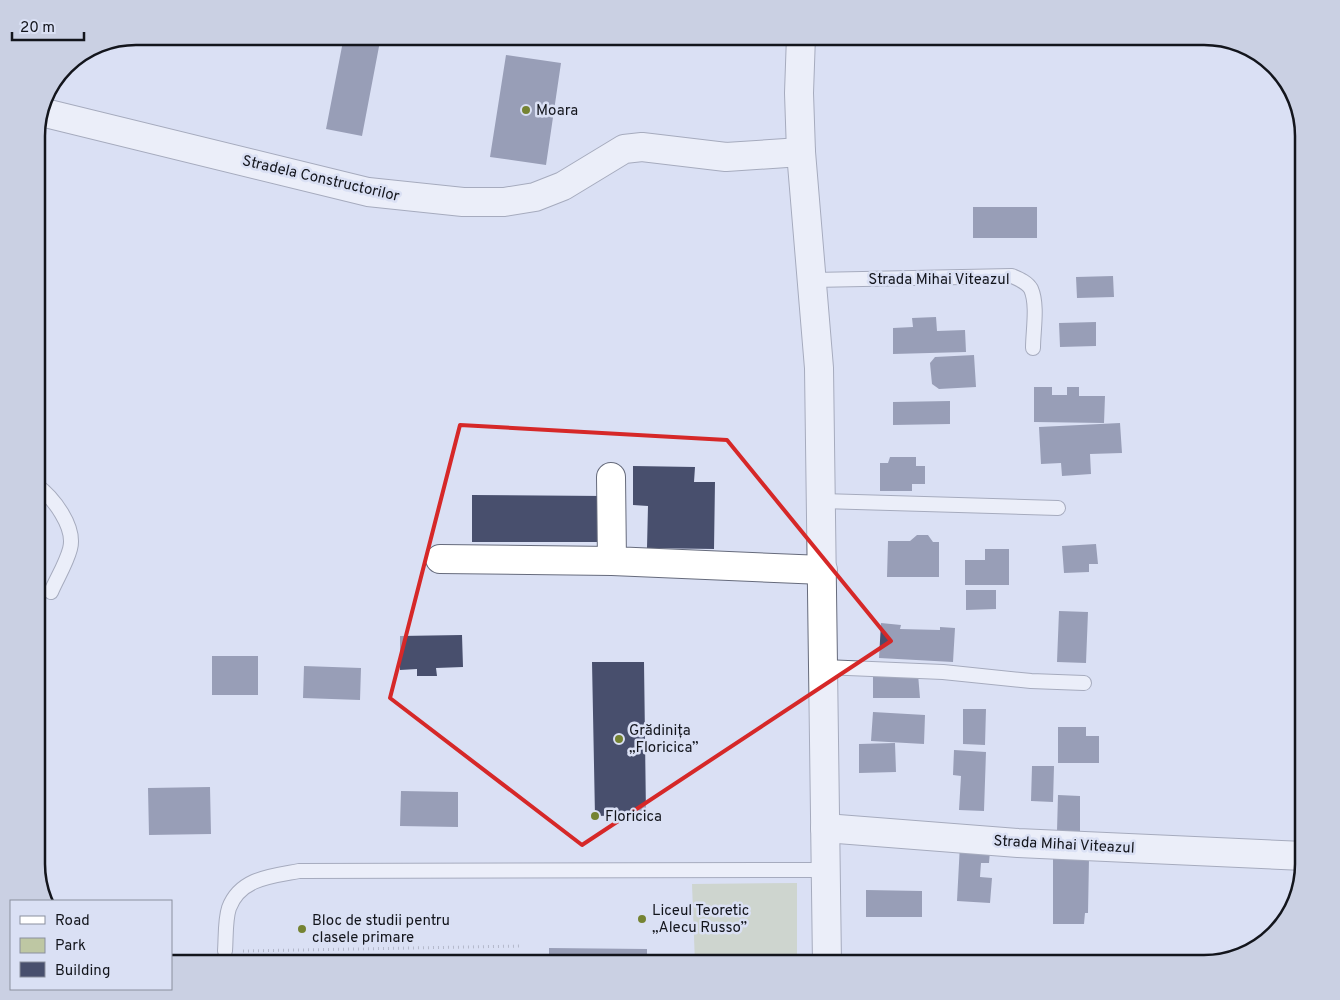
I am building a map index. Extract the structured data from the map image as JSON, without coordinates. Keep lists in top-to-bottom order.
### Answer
{
  "streets": {
    "street": ["Stradela Constructorilor", "Strada Mihai Viteazul"]
  },
  "places": [
    "Moara",
    "Grădinița „Floricica”",
    "Floricica",
    "Liceul Teoretic „Alecu Russo”",
    "Bloc de studii pentru clasele primare"
  ],
  "legend": ["Road", "Park", "Building"],
  "scale_bar": "20 m"
}
